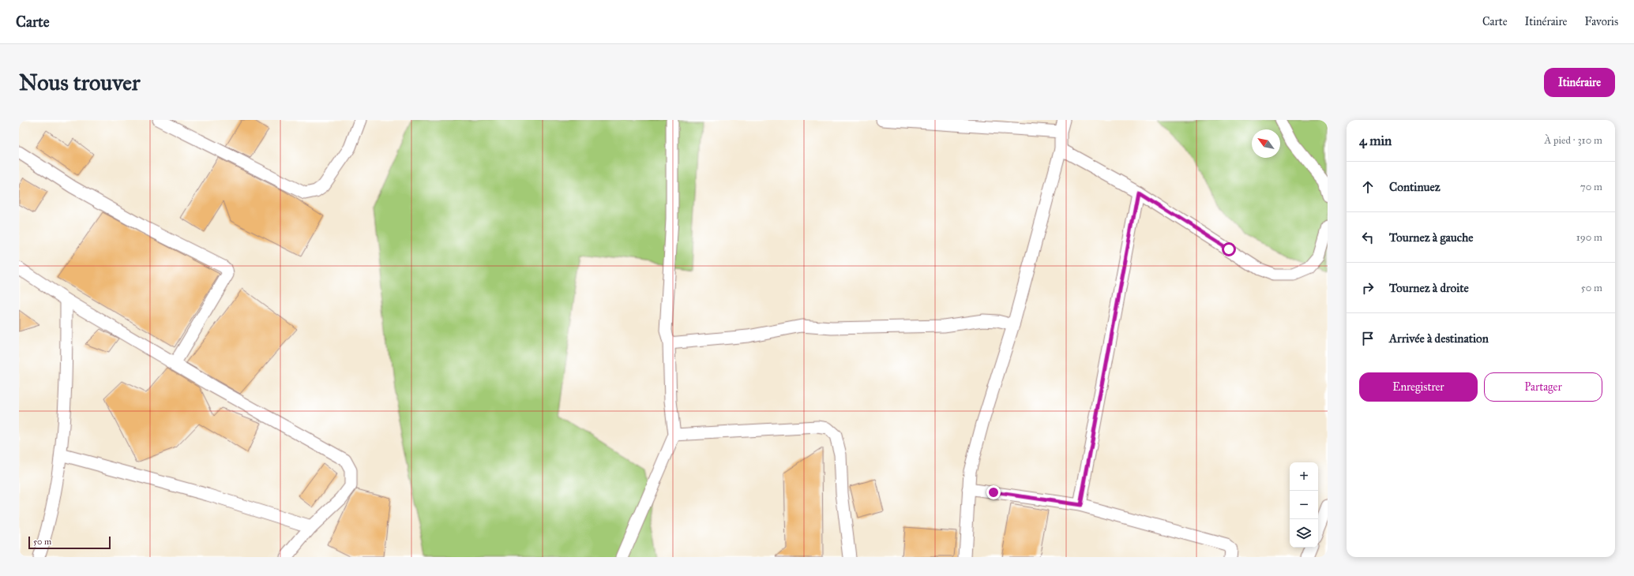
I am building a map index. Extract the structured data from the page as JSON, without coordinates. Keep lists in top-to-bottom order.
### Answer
{
  "scale_bar": "50 m",
  "north": "top left",
  "page": {
    "header": "Carte",
    "nav": ["Carte", "Itinéraire", "Favoris"],
    "buttons": [
      "Itinéraire",
      ["Enregistrer", "Partager"]
    ],
    "title": "Nous trouver",
    "heading": ["4 min", "À pied · 310 m"],
    "list": [
      ["Continuez", "70 m"],
      ["Tournez à gauche", "190 m"],
      ["Tournez à droite", "50 m"],
      "Arrivée à destination"
    ],
    "map_buttons": ["+", "−"],
    "scale": "50 m"
  }
}
